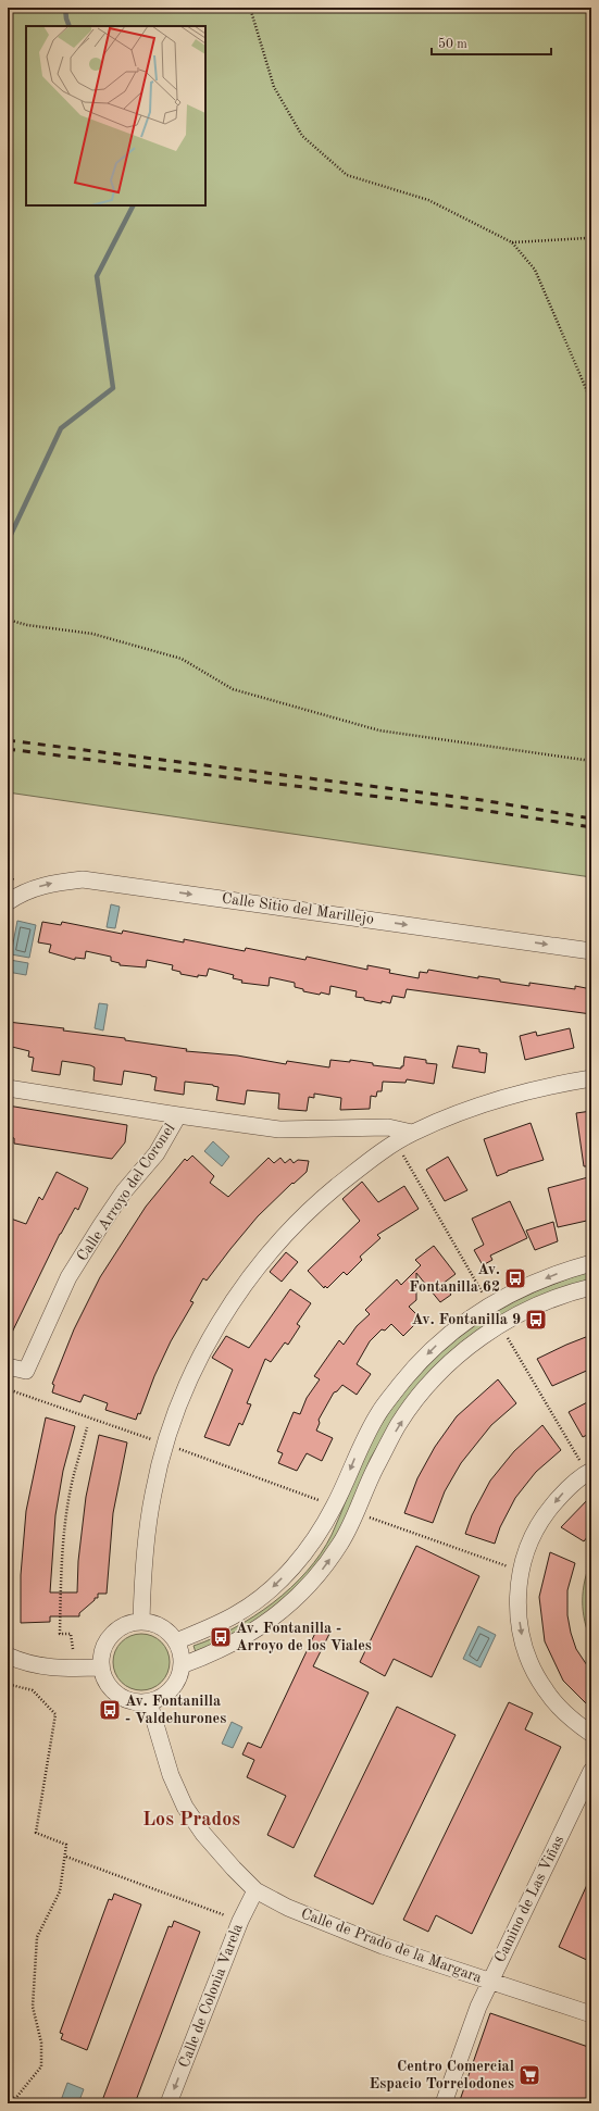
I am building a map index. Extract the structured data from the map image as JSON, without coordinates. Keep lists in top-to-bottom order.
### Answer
{
  "streets": {
    "street": [
      "Calle Sitio del Marillejo",
      "Calle Arroyo del Coronel",
      "Camino de Las Viñas",
      "Calle de Prado de la Margara",
      "Calle de Colonia Varela"
    ]
  },
  "crossings": [
    ["Camino de Las Viñas", "Calle de Prado de la Margara"],
    ["Calle de Prado de la Margara", "Calle de Colonia Varela"]
  ],
  "one_way": ["Calle Sitio del Marillejo", "Calle de Colonia Varela"],
  "districts": ["Los Prados"],
  "places": {
    "bus stop": [
      "Av. Fontanilla 62",
      "Av. Fontanilla 9",
      "Av. Fontanilla - Arroyo de los Viales",
      "Av. Fontanilla - Valdehurones"
    ],
    "supermarket": ["Centro Comercial Espacio Torrelodones"]
  },
  "scale_bar": "50 m"
}
